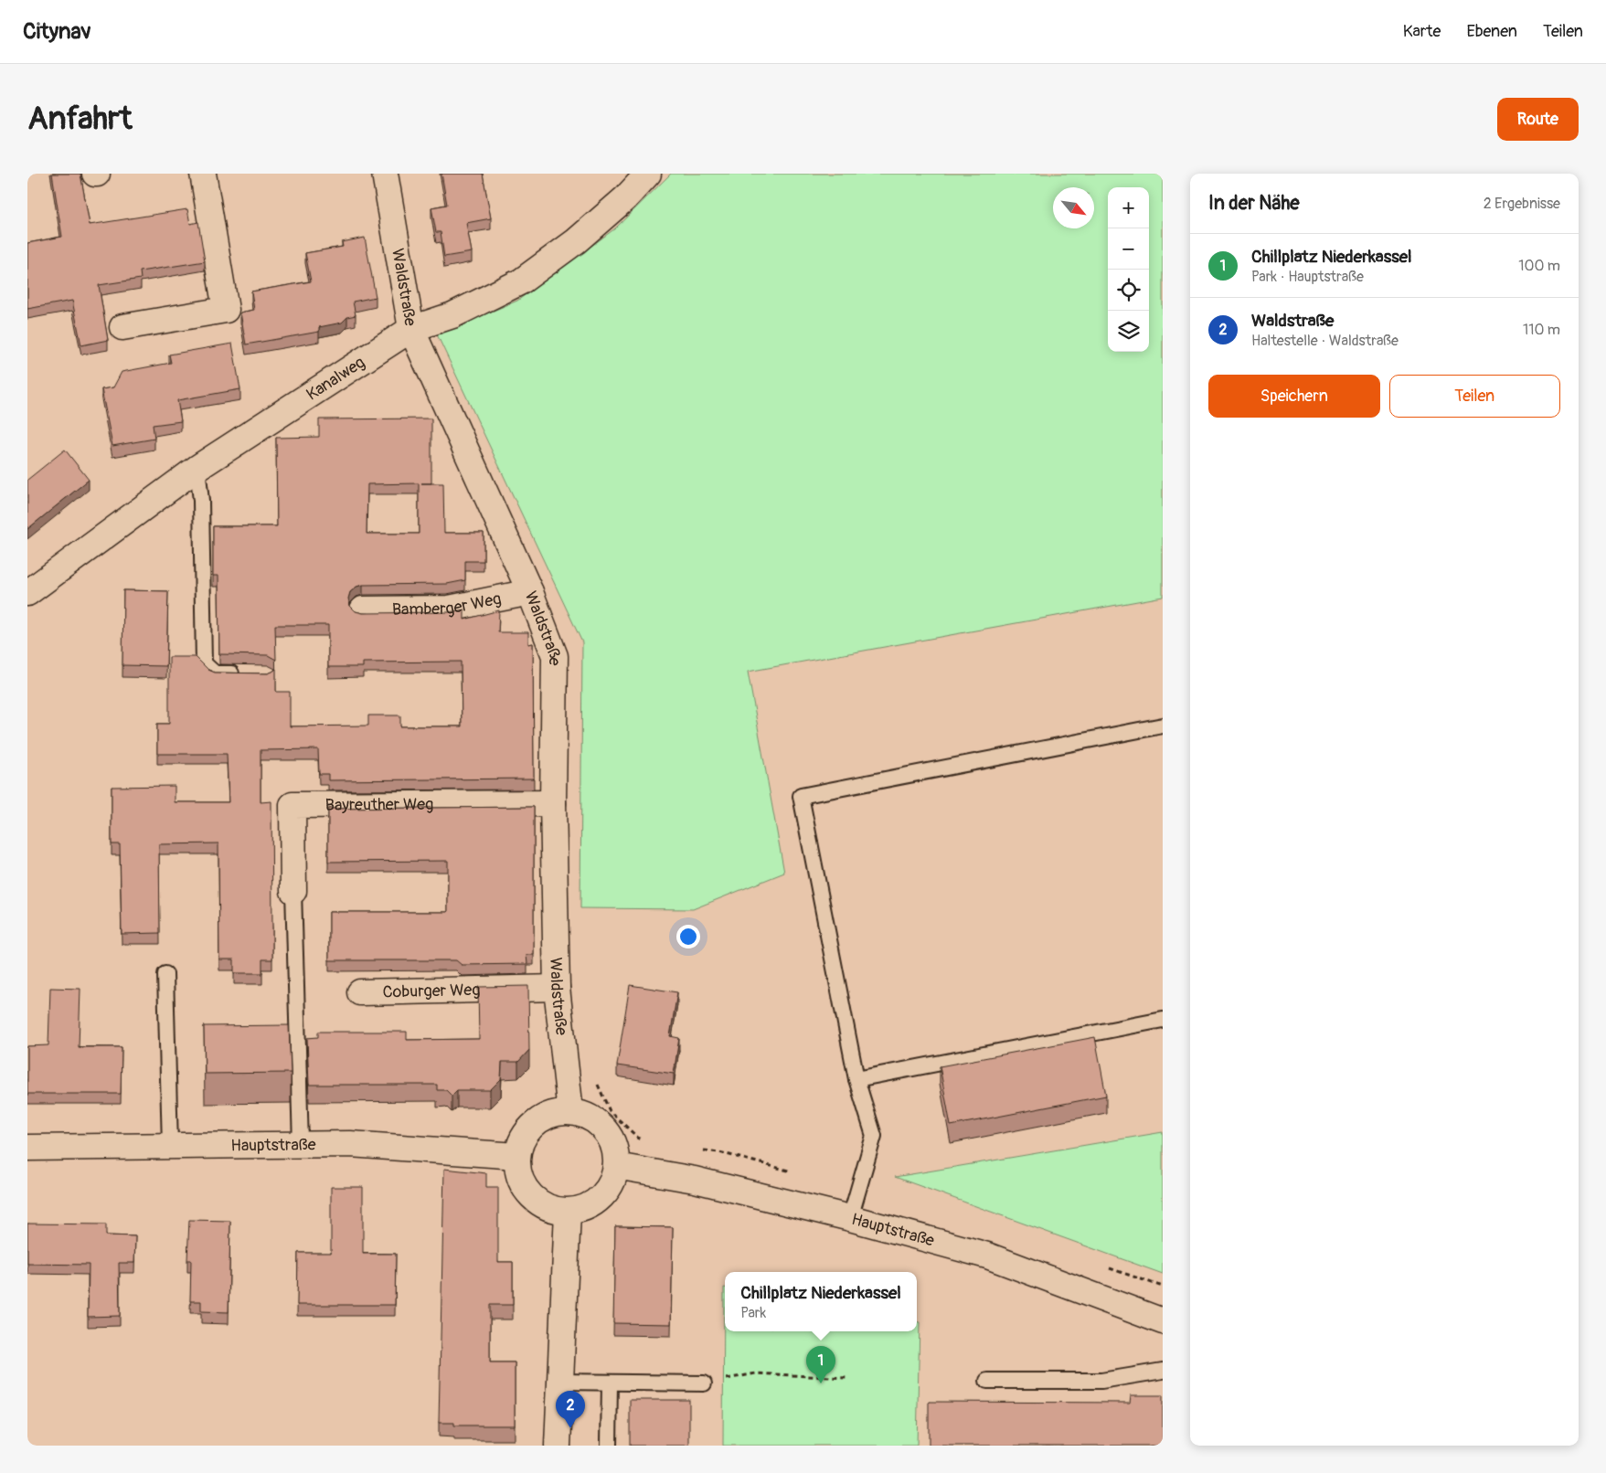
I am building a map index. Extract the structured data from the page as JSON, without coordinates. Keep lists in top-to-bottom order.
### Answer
{
  "streets": {
    "street": [
      "Waldstraße",
      "Kanalweg",
      "Bamberger Weg",
      "Bayreuther Weg",
      "Coburger Weg",
      "Hauptstraße"
    ]
  },
  "crossings": [
    ["Waldstraße", "Kanalweg"],
    ["Waldstraße", "Bamberger Weg"],
    ["Waldstraße", "Bayreuther Weg"],
    ["Waldstraße", "Coburger Weg"],
    ["Waldstraße", "Hauptstraße"]
  ],
  "north": "bottom right",
  "page": {
    "header": "Citynav",
    "nav": ["Karte", "Ebenen", "Teilen"],
    "buttons": [
      "Route",
      ["Speichern", "Teilen"]
    ],
    "title": "Anfahrt",
    "heading": ["In der Nähe", "2 Ergebnisse"],
    "map_buttons": ["+", "−"],
    "list": [
      {
        "mark": "1",
        "name": "Chillplatz Niederkassel",
        "note": "Park · Hauptstraße",
        "value": "100 m"
      },
      {
        "mark": "2",
        "name": "Waldstraße",
        "note": "Haltestelle · Waldstraße",
        "value": "110 m"
      }
    ],
    "popup": ["Chillplatz Niederkassel", "Park"],
    "pins": ["1", "2"]
  }
}
